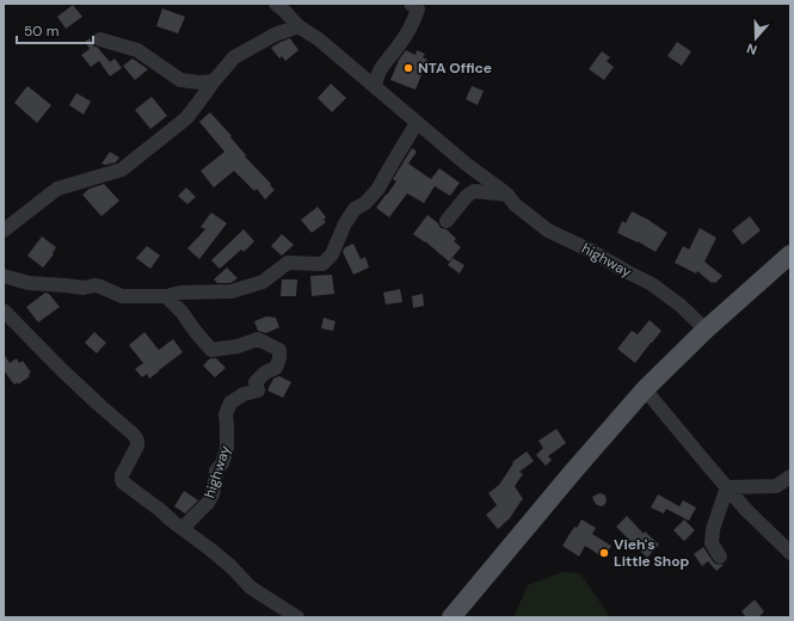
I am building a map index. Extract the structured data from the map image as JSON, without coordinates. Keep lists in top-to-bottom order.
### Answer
{
  "streets": {
    "street": ["highway"]
  },
  "places": ["NTA Office", "Vieh's Little Shop"],
  "scale_bar": "50 m",
  "north": "bottom"
}
